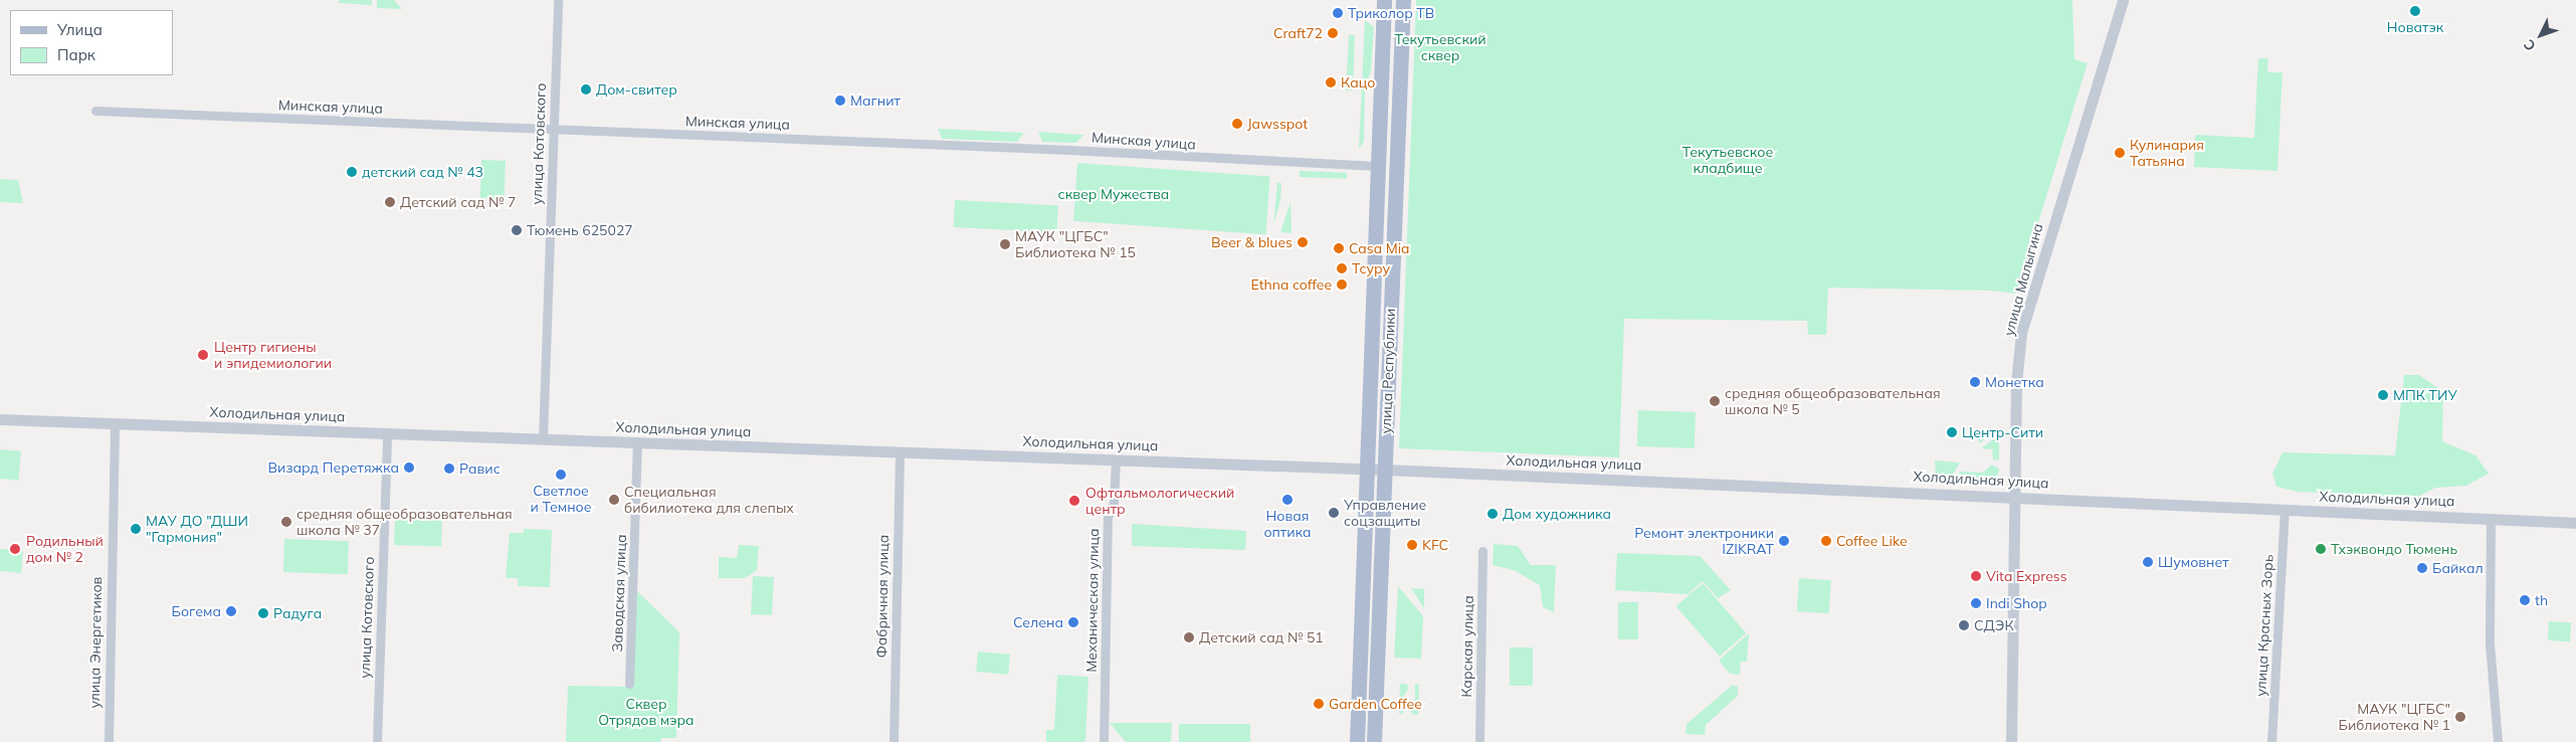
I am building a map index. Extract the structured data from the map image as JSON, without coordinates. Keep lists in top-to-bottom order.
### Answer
{
  "streets": {
    "main road": ["улица Республики"],
    "street": [
      "Минская улица",
      "улица Котовского",
      "улица Малыгина",
      "Холодильная улица",
      "Заводская улица",
      "Фабричная улица",
      "Механическая улица",
      "улица Красных Зорь",
      "улица Энергетиков",
      "Карская улица"
    ]
  },
  "crossings": [
    ["Минская улица", "улица Котовского"],
    ["Минская улица", "улица Республики"],
    ["улица Котовского", "Холодильная улица"],
    ["улица Малыгина", "Холодильная улица"],
    ["улица Республики", "Холодильная улица"],
    ["Холодильная улица", "Заводская улица"],
    ["Холодильная улица", "Фабричная улица"],
    ["Холодильная улица", "Механическая улица"],
    ["Холодильная улица", "улица Красных Зорь"],
    ["Холодильная улица", "улица Энергетиков"]
  ],
  "parks": [
    "Текутьевский сквер",
    "Текутьевское кладбище",
    "сквер Мужества",
    "Сквер Отрядов мэра"
  ],
  "places": [
    "Новатэк",
    "Триколор ТВ",
    "Craft72",
    "Кацо",
    "Дом-свитер",
    "Магнит",
    "Jawsspot",
    "Кулинария Татьяна",
    "детский сад № 43",
    "Детский сад № 7",
    "Тюмень 625027",
    "Beer & blues",
    "МАУК \"ЦГБС\" Библиотека № 15",
    "Casa Mia",
    "Тсуру",
    "Ethna coffee",
    "Центр гигиены и эпидемиологии",
    "Монетка",
    "МПК ТИУ",
    "средняя общеобразовательная школа № 5",
    "Центр-Сити",
    "Визард Перетяжка",
    "Равис",
    "Светлое и Темное",
    "Специальная бибилиотека для слепых",
    "Новая оптика",
    "Офтальмологический центр",
    "Управление соцзащиты",
    "Дом художника",
    "средняя общеобразовательная школа № 37",
    "МАУ ДО \"ДШИ \"Гармония\"",
    "Ремонт электроники IZIKRAT",
    "Coffee Like",
    "KFC",
    "Родильный дом № 2",
    "Тхэквондо Тюмень",
    "Шумовнет",
    "Байкал",
    "Vita Express",
    "th",
    "Indi Shop",
    "Богема",
    "Радуга",
    "Селена",
    "СДЭК",
    "Детский сад № 51",
    "Garden Coffee",
    "МАУК \"ЦГБС\" Библиотека № 1"
  ],
  "legend": ["Улица", "Парк"],
  "north": "bottom left"
}
